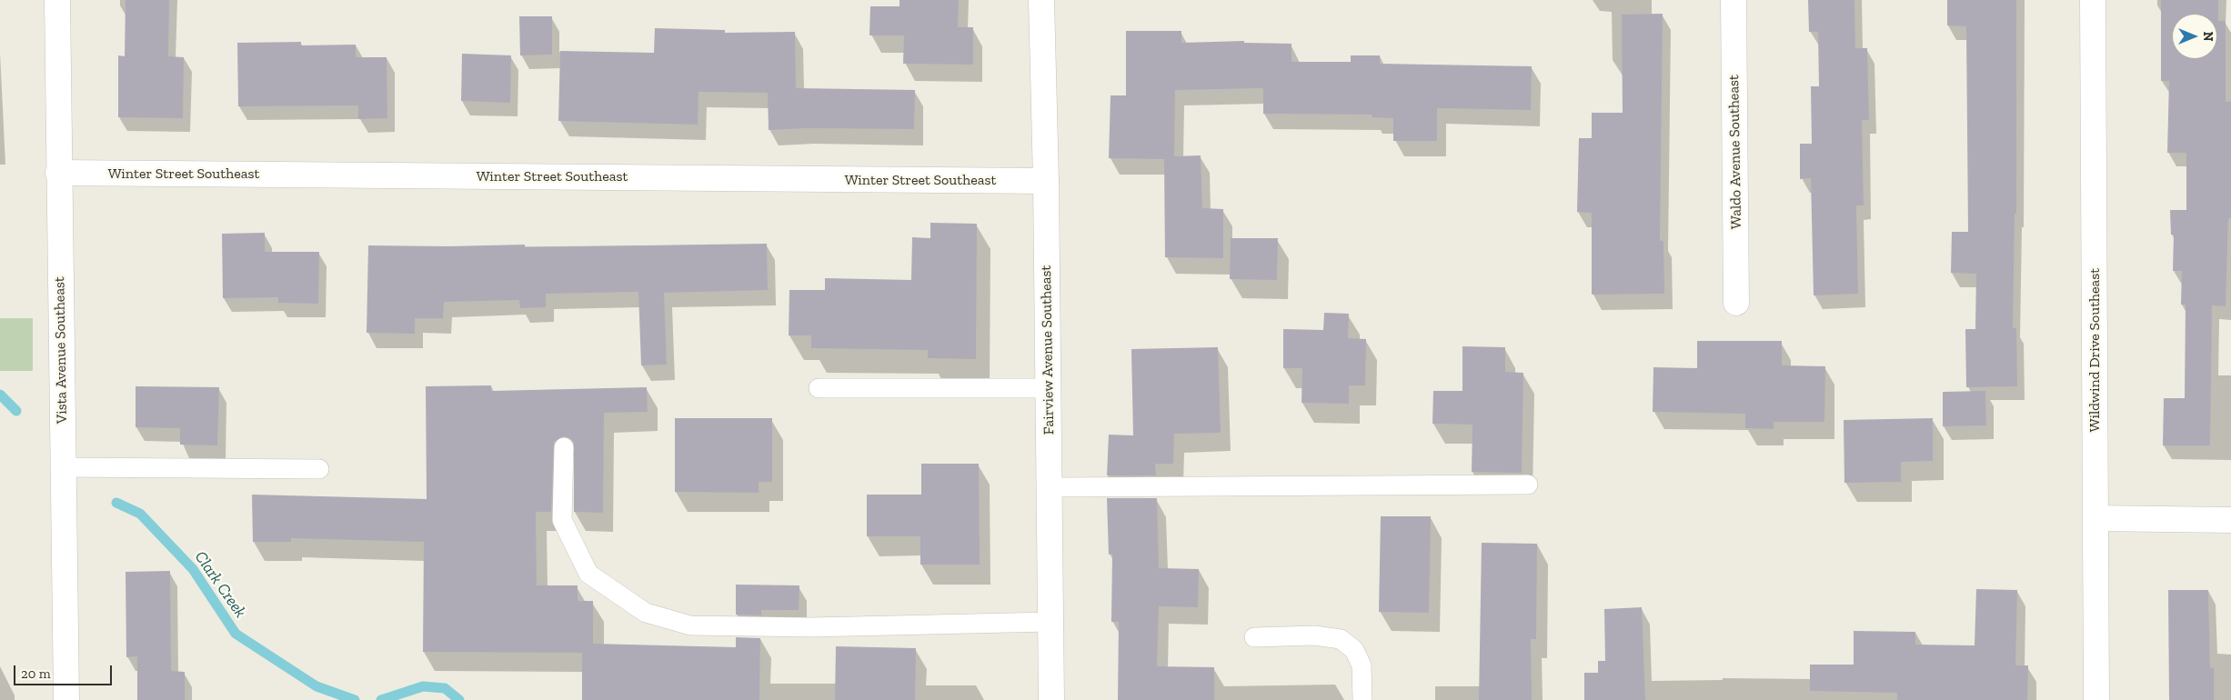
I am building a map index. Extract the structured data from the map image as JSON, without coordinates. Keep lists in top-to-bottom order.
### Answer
{
  "streets": {
    "street": [
      "Waldo Avenue Southeast",
      "Winter Street Southeast",
      "Vista Avenue Southeast",
      "Fairview Avenue Southeast",
      "Wildwind Drive Southeast"
    ]
  },
  "crossings": [
    ["Winter Street Southeast", "Vista Avenue Southeast"],
    ["Winter Street Southeast", "Fairview Avenue Southeast"]
  ],
  "water": ["Clark Creek"],
  "scale_bar": "20 m",
  "north": "right"
}
